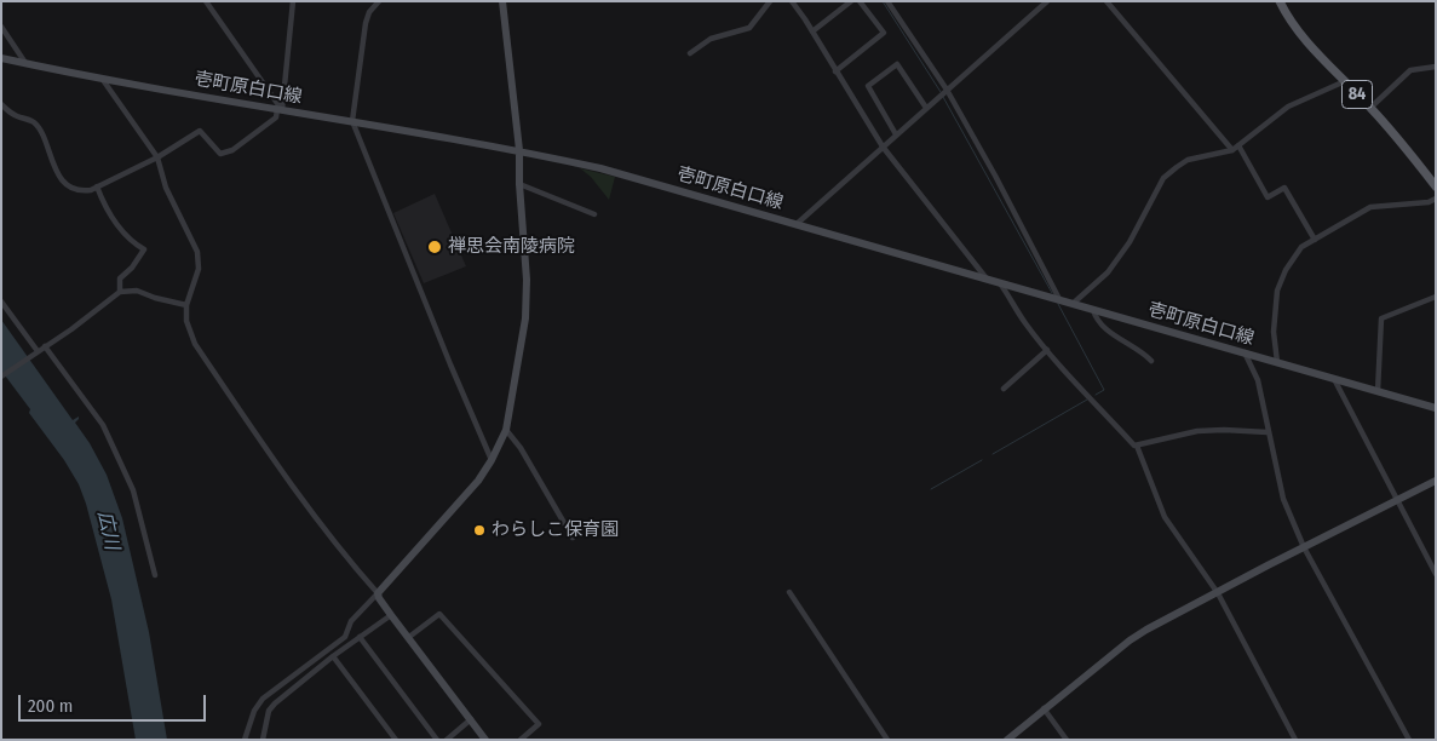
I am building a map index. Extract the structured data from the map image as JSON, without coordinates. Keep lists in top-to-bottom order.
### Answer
{
  "streets": {
    "main road": ["壱町原白口線", "84"]
  },
  "water": ["広川"],
  "places": ["禅思会南陵病院", "わらしこ保育園"],
  "scale_bar": "200 m"
}
